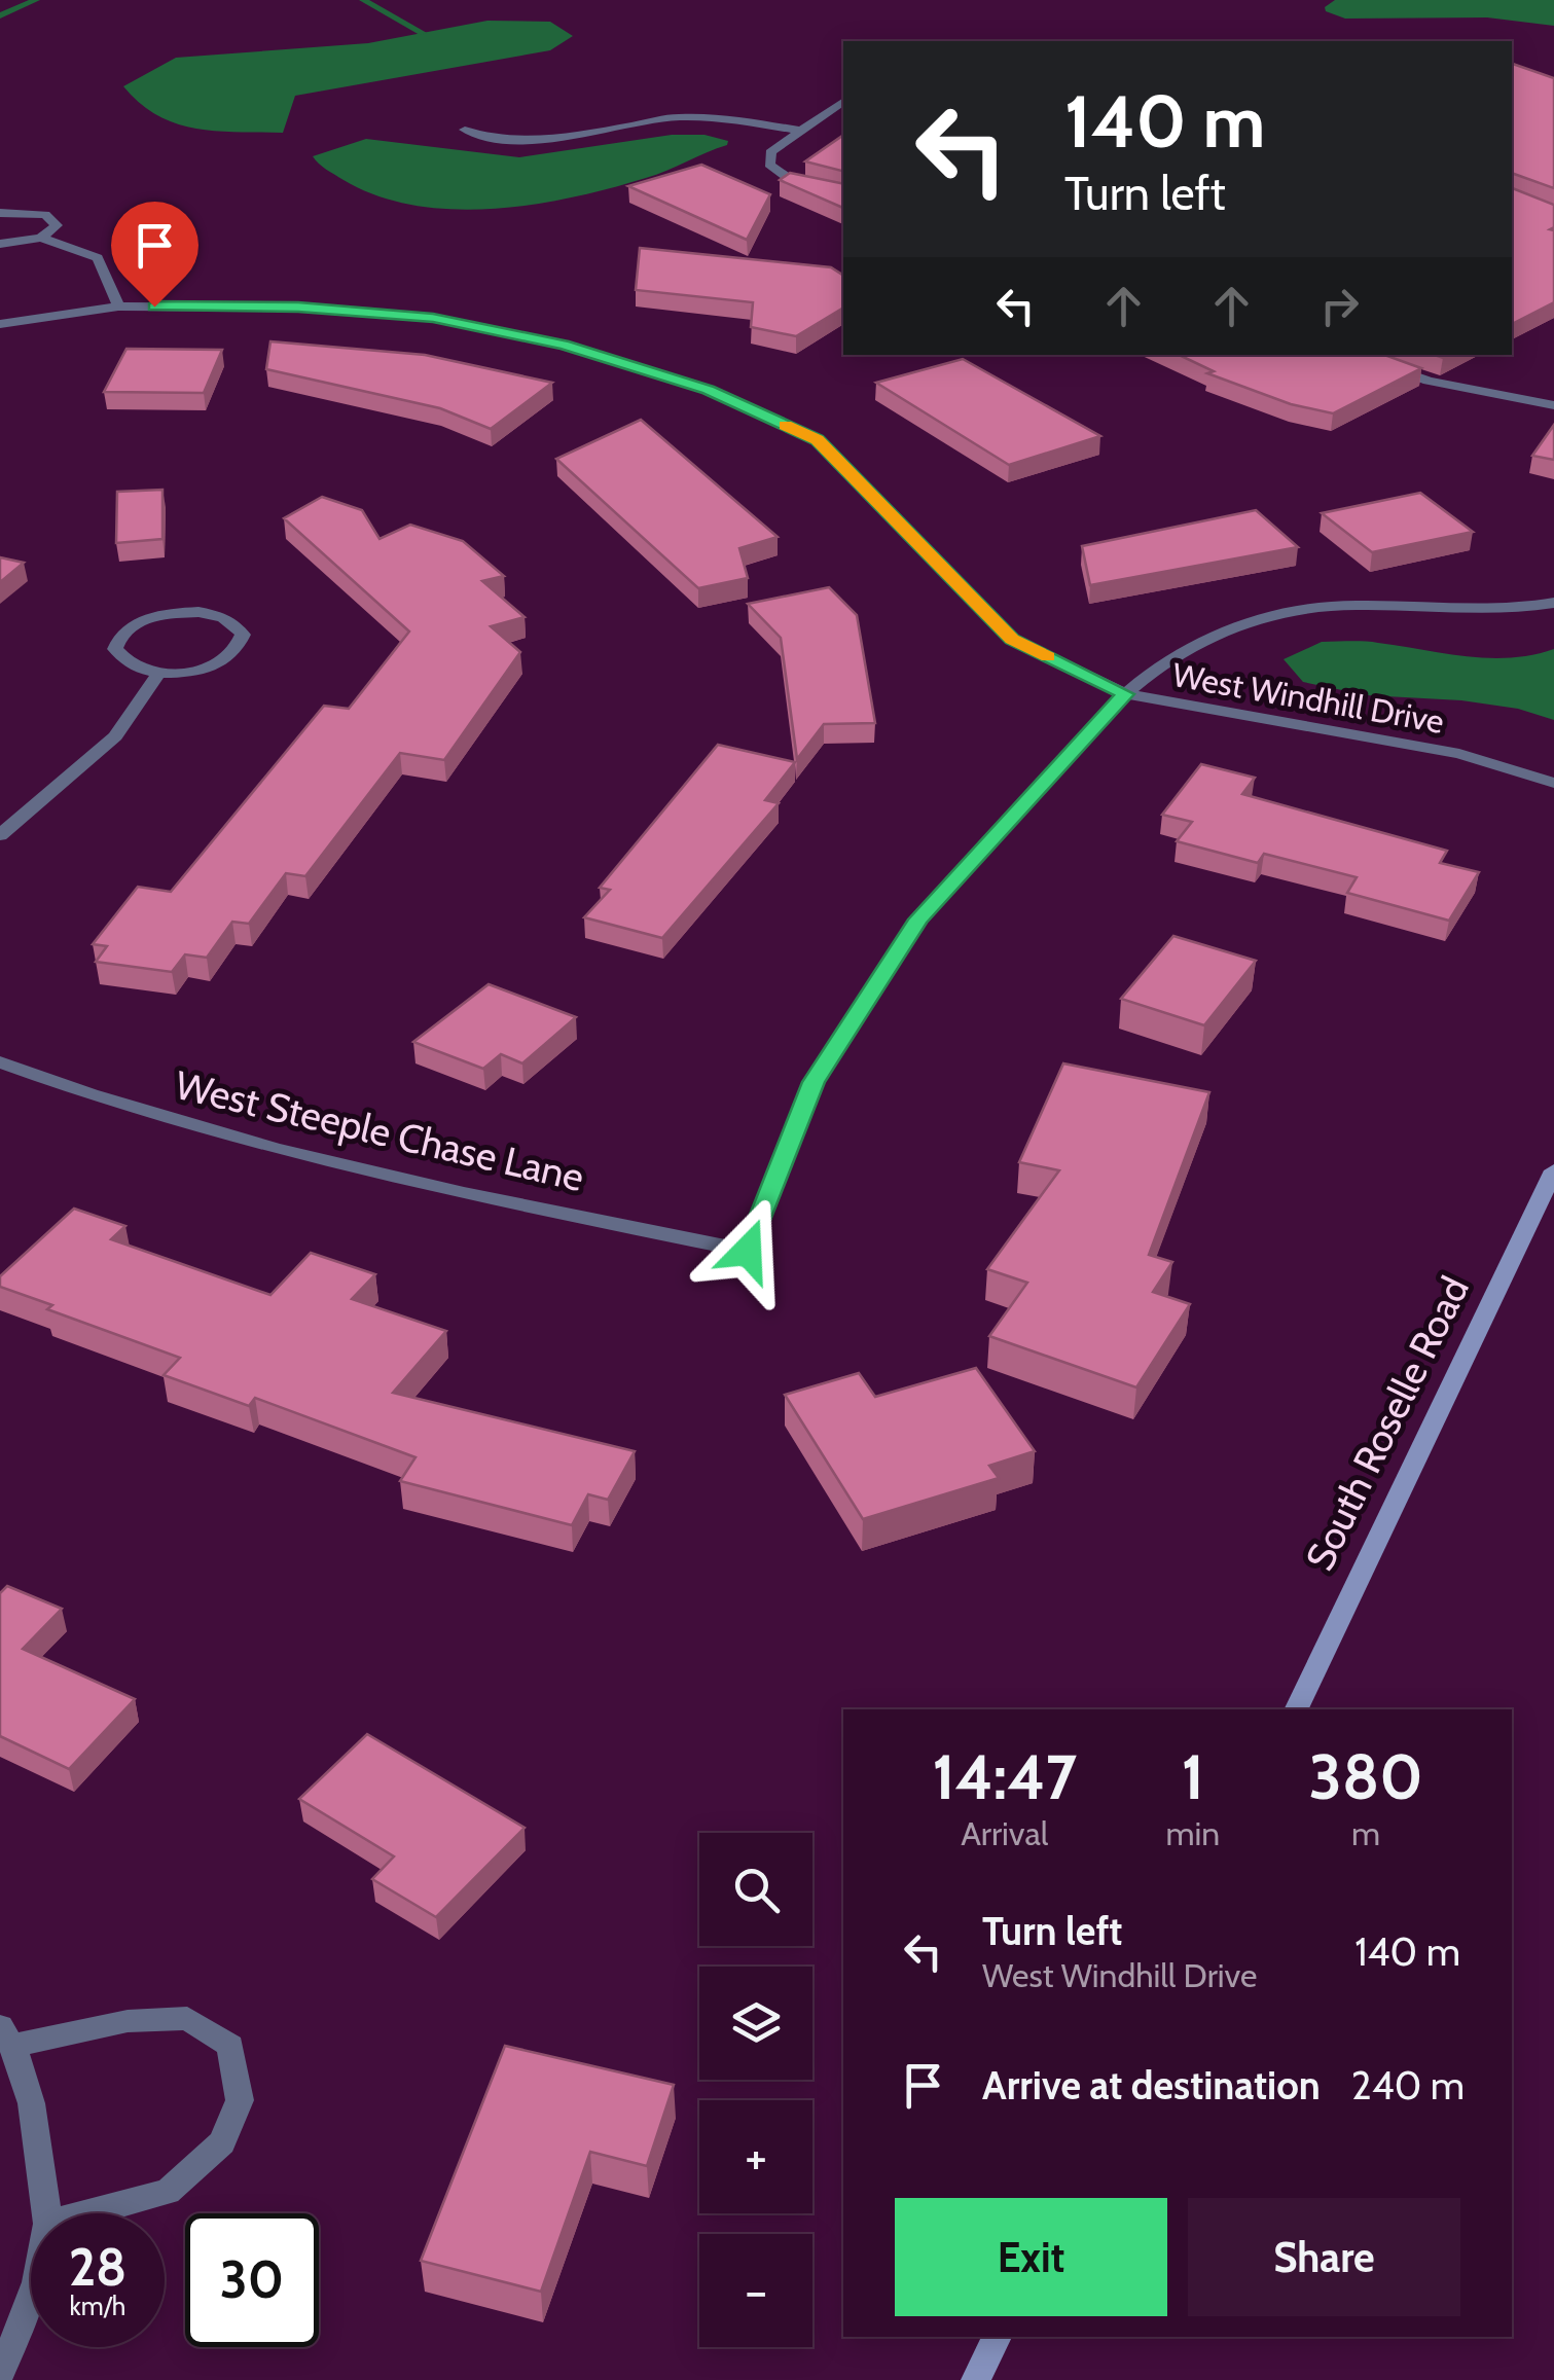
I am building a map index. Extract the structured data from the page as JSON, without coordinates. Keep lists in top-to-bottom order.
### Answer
{
  "streets": {
    "main road": ["South Roselle Road"],
    "street": ["West Windhill Drive", "West Steeple Chase Lane"]
  },
  "crossings": [
    ["West Windhill Drive", "West Steeple Chase Lane"]
  ],
  "page": {
    "turn": ["140 m", "Turn left"],
    "eta": [
      "14:47",
      "Arrival",
      "1",
      "min",
      "380",
      "m"
    ],
    "map_buttons": ["+", "−"],
    "list": [
      {
        "name": "Turn left",
        "note": "West Windhill Drive",
        "value": "140 m"
      },
      {
        "name": "Arrive at destination",
        "value": "240 m"
      }
    ],
    "buttons": ["Exit", "Share"],
    "speed": "28 km/h",
    "limit": "30"
  }
}
